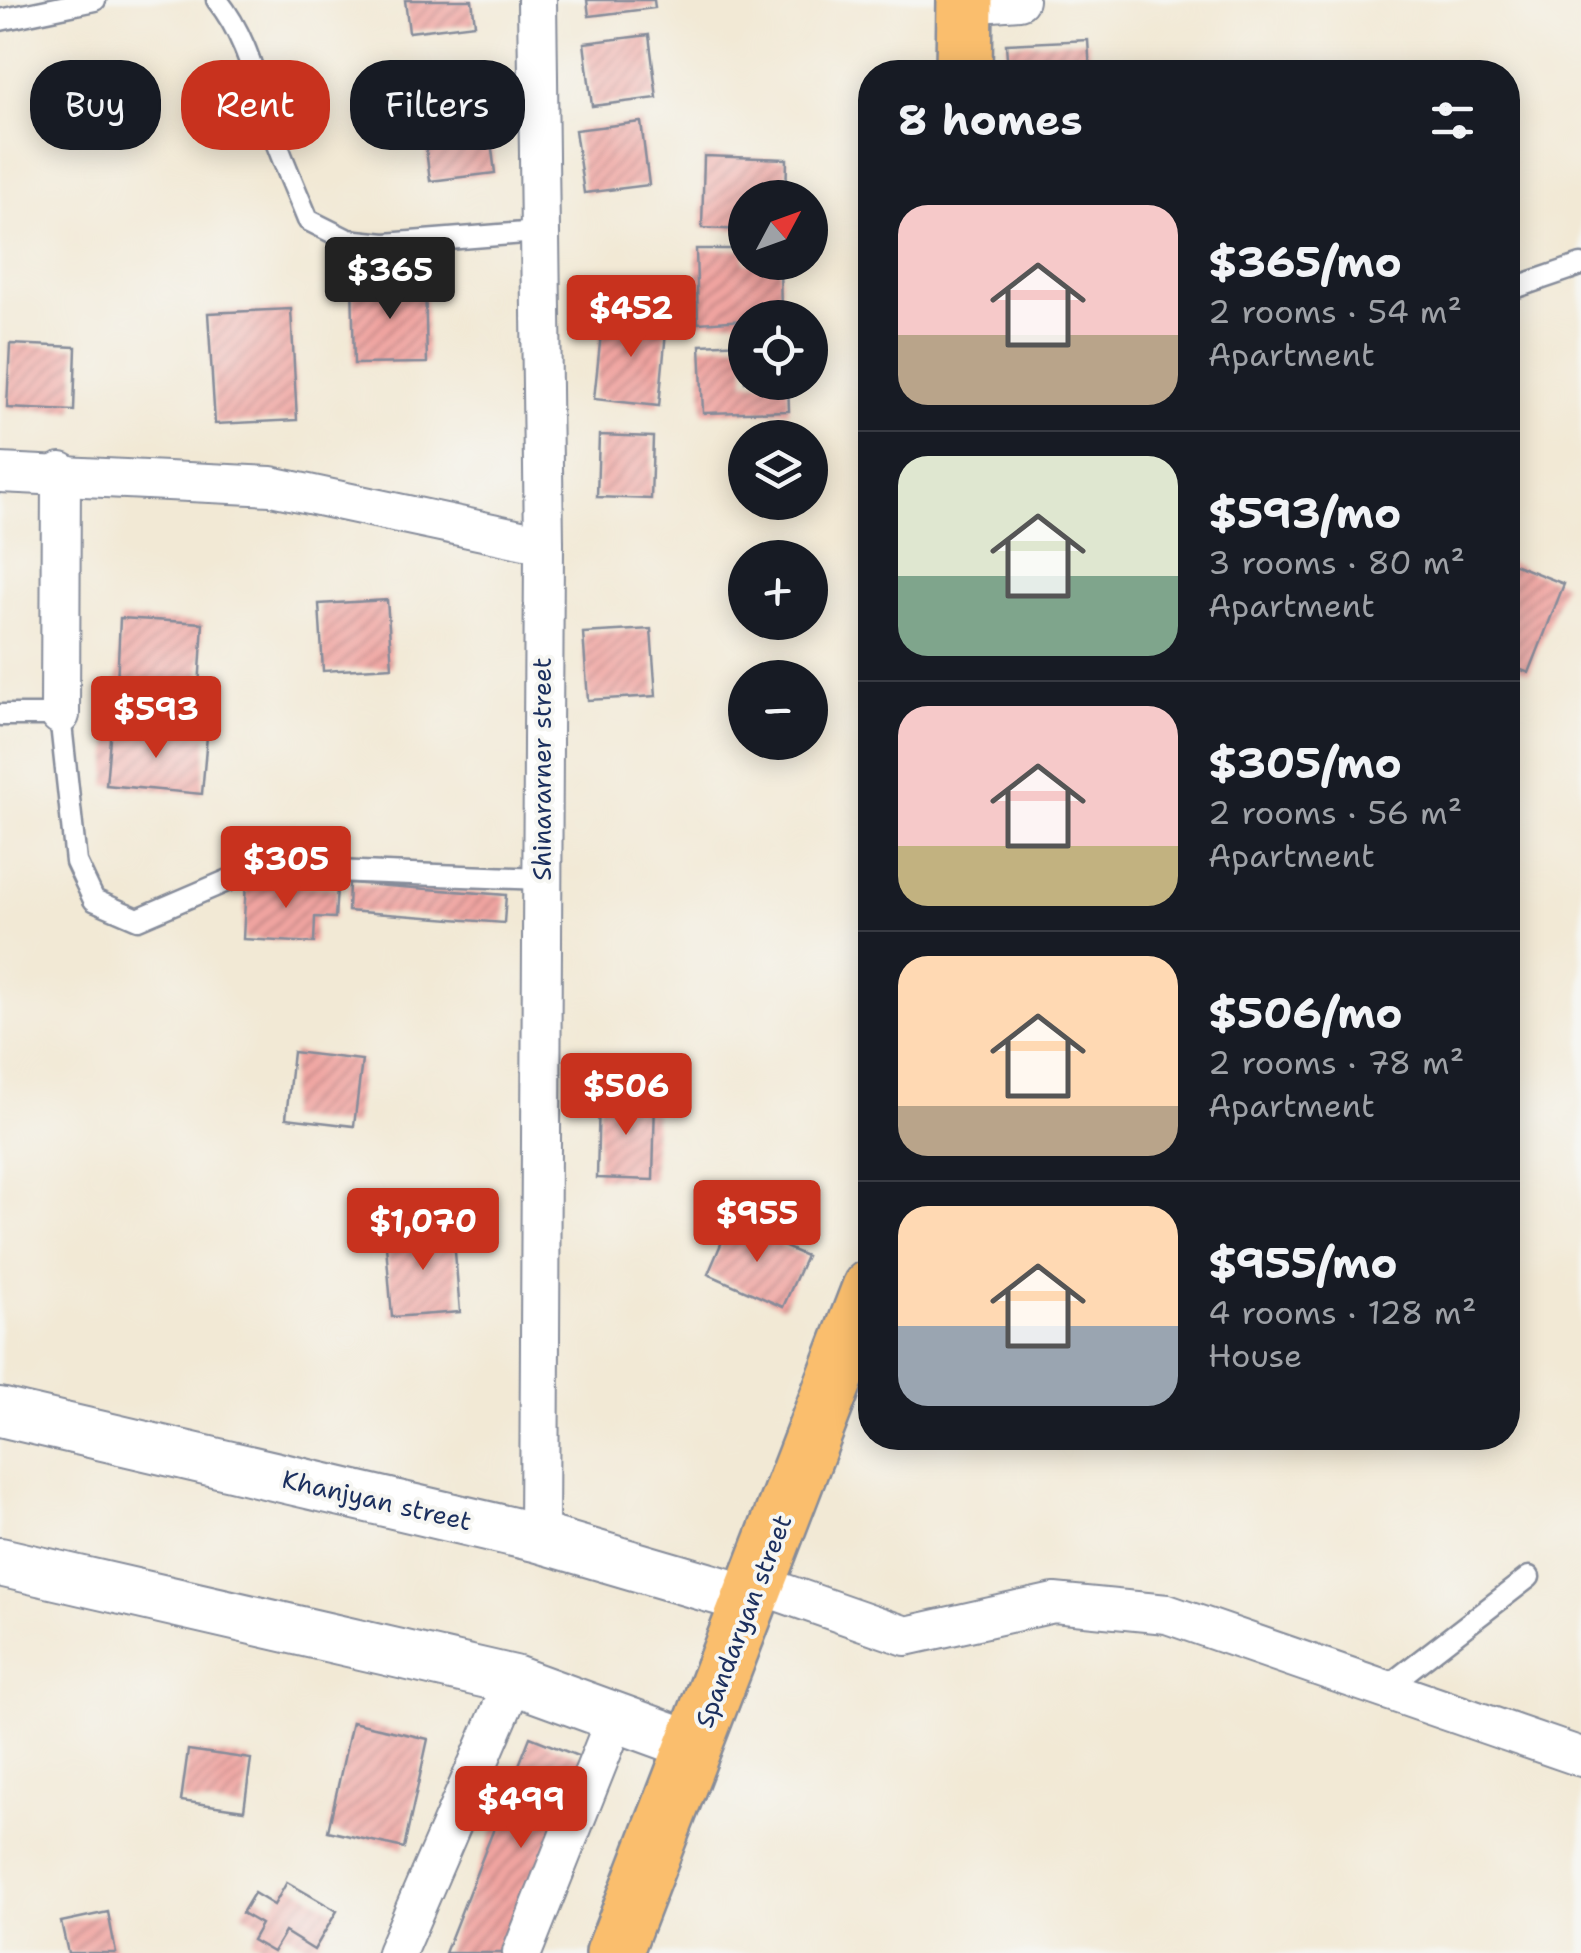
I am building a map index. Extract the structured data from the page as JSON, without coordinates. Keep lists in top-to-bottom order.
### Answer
{
  "streets": {
    "main road": ["Spandaryan street"],
    "street": ["Shinararner street", "Khanjyan street"]
  },
  "crossings": [
    ["Shinararner street", "Khanjyan street"],
    ["Khanjyan street", "Spandaryan street"]
  ],
  "north": "top right",
  "page": {
    "chip": ["Buy", "Rent", "Filters"],
    "heading": "8 homes",
    "map_buttons": ["+", "−"],
    "list": [
      {
        "name": "$365/mo",
        "note": "2 rooms · 54 m² · Apartment"
      },
      {
        "name": "$593/mo",
        "note": "3 rooms · 80 m² · Apartment"
      },
      {
        "name": "$305/mo",
        "note": "2 rooms · 56 m² · Apartment"
      },
      {
        "name": "$506/mo",
        "note": "2 rooms · 78 m² · Apartment"
      },
      {
        "name": "$955/mo",
        "note": "4 rooms · 128 m² · House"
      }
    ],
    "price": [
      "$365",
      "$452",
      "$593",
      "$305",
      "$506",
      "$955",
      "$1,070",
      "$499"
    ]
  }
}
